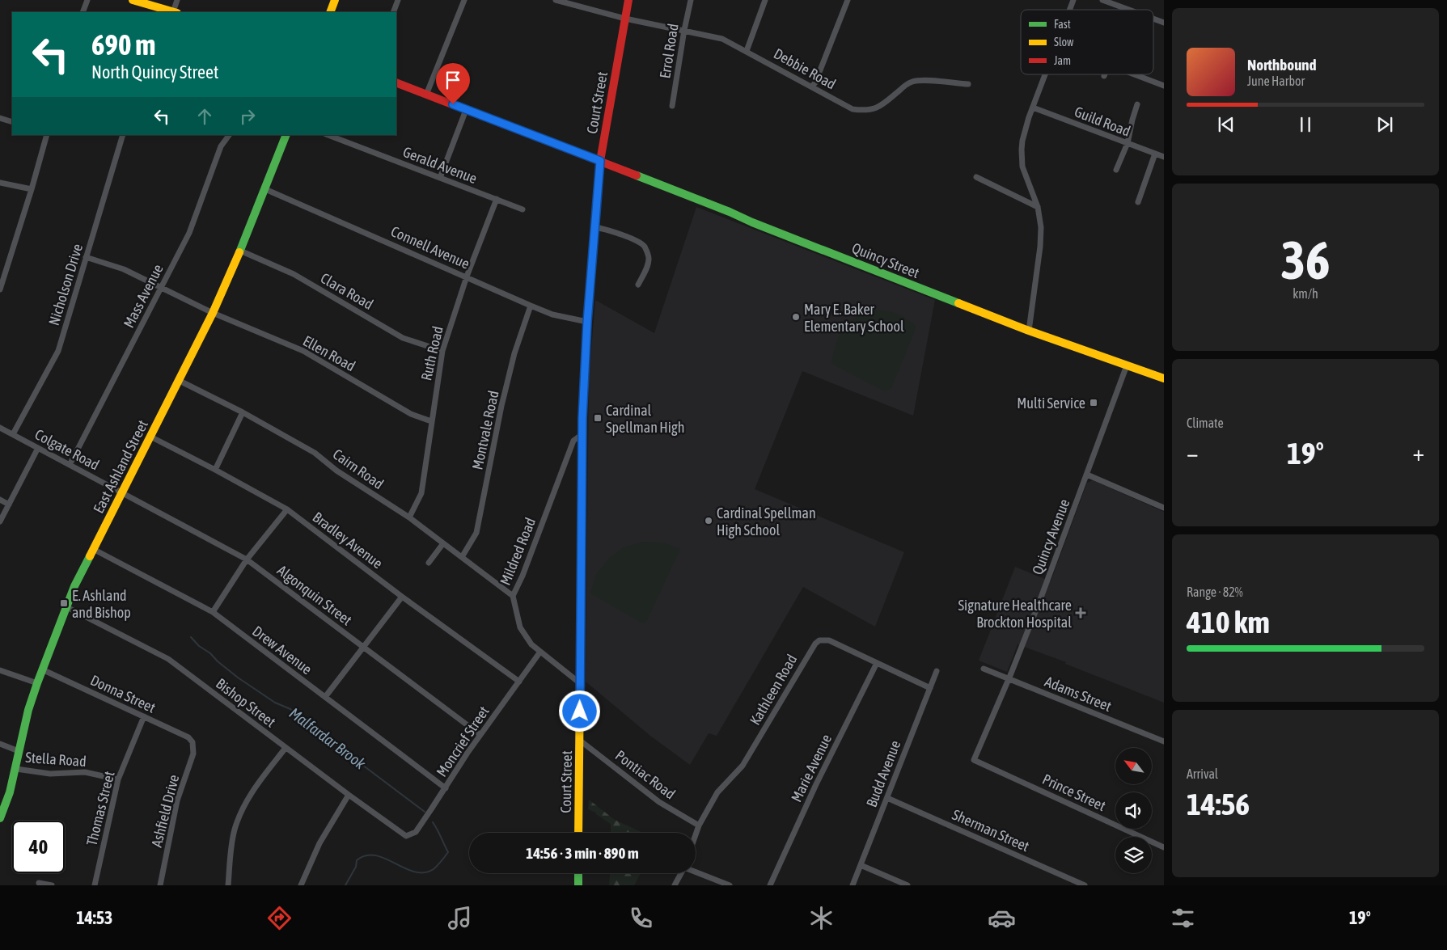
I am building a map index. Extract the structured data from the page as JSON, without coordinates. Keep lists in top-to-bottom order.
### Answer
{
  "streets": {
    "main road": ["Court Street", "Quincy Street", "East Ashland Street"],
    "street": [
      "Errol Road",
      "Debbie Road",
      "Guild Road",
      "Gerald Avenue",
      "Connell Avenue",
      "Nicholson Drive",
      "Clara Road",
      "Mass Avenue",
      "Ellen Road",
      "Ruth Road",
      "Montvale Road",
      "Colgate Road",
      "Cairn Road",
      "Quincy Avenue",
      "Bradley Avenue",
      "Mildred Road",
      "Algonquin Street",
      "Drew Avenue",
      "Kathleen Road",
      "Donna Street",
      "Adams Street",
      "Bishop Street",
      "Moncrief Street",
      "Stella Road",
      "Marie Avenue",
      "Budd Avenue",
      "Pontiac Road",
      "Prince Street",
      "Thomas Street",
      "Ashfield Drive",
      "Sherman Street"
    ]
  },
  "crossings": [
    ["Errol Road", "Debbie Road"],
    ["Debbie Road", "Court Street"],
    ["Court Street", "Connell Avenue"],
    ["Court Street", "Quincy Street"],
    ["Court Street", "Mildred Road"],
    ["Court Street", "Pontiac Road"],
    ["Gerald Avenue", "Ruth Road"],
    ["Connell Avenue", "Ruth Road"],
    ["Connell Avenue", "Montvale Road"],
    ["Connell Avenue", "East Ashland Street"],
    ["Quincy Street", "Quincy Avenue"],
    ["Nicholson Drive", "Ellen Road"],
    ["Nicholson Drive", "Colgate Road"],
    ["Clara Road", "Ruth Road"],
    ["Clara Road", "East Ashland Street"],
    ["Mass Avenue", "Ellen Road"],
    ["Mass Avenue", "Colgate Road"],
    ["Ellen Road", "Ruth Road"],
    ["Ellen Road", "East Ashland Street"],
    ["Ruth Road", "Cairn Road"],
    ["Montvale Road", "Cairn Road"],
    ["Colgate Road", "East Ashland Street"],
    ["Colgate Road", "Algonquin Street"],
    ["East Ashland Street", "Cairn Road"],
    ["East Ashland Street", "Bradley Avenue"],
    ["East Ashland Street", "Algonquin Street"],
    ["East Ashland Street", "Drew Avenue"],
    ["East Ashland Street", "Donna Street"],
    ["East Ashland Street", "Bishop Street"],
    ["East Ashland Street", "Stella Road"],
    ["Cairn Road", "Mildred Road"],
    ["Quincy Avenue", "Adams Street"],
    ["Quincy Avenue", "Prince Street"],
    ["Bradley Avenue", "Moncrief Street"],
    ["Mildred Road", "Moncrief Street"],
    ["Algonquin Street", "Moncrief Street"],
    ["Drew Avenue", "Moncrief Street"],
    ["Kathleen Road", "Marie Avenue"],
    ["Kathleen Road", "Budd Avenue"],
    ["Kathleen Road", "Pontiac Road"],
    ["Donna Street", "Thomas Street"],
    ["Donna Street", "Ashfield Drive"],
    ["Bishop Street", "Moncrief Street"],
    ["Stella Road", "Thomas Street"],
    ["Budd Avenue", "Sherman Street"]
  ],
  "water": ["Malfardar Brook"],
  "places": {
    "other": ["Mary E. Baker Elementary School", "Cardinal Spellman High School"],
    "transit": ["Multi Service", "Cardinal Spellman High", "E. Ashland and Bishop"],
    "health": ["Signature Healthcare Brockton Hospital"]
  },
  "legend": ["Fast", "Slow", "Jam"],
  "north": "top left",
  "page": {
    "turn": ["690 m", "North Quincy Street"],
    "song": ["Northbound", "June Harbor"],
    "tile": [
      ["36", "km/h"],
      "Climate",
      ["Range · 82%", "410 km"],
      ["Arrival", "14:56"]
    ],
    "heat": ["−", "19°", "+"],
    "limit": "40",
    "trip": "14:56 · 3 min · 890 m",
    "tabs": ["14:53", "19°"]
  }
}
